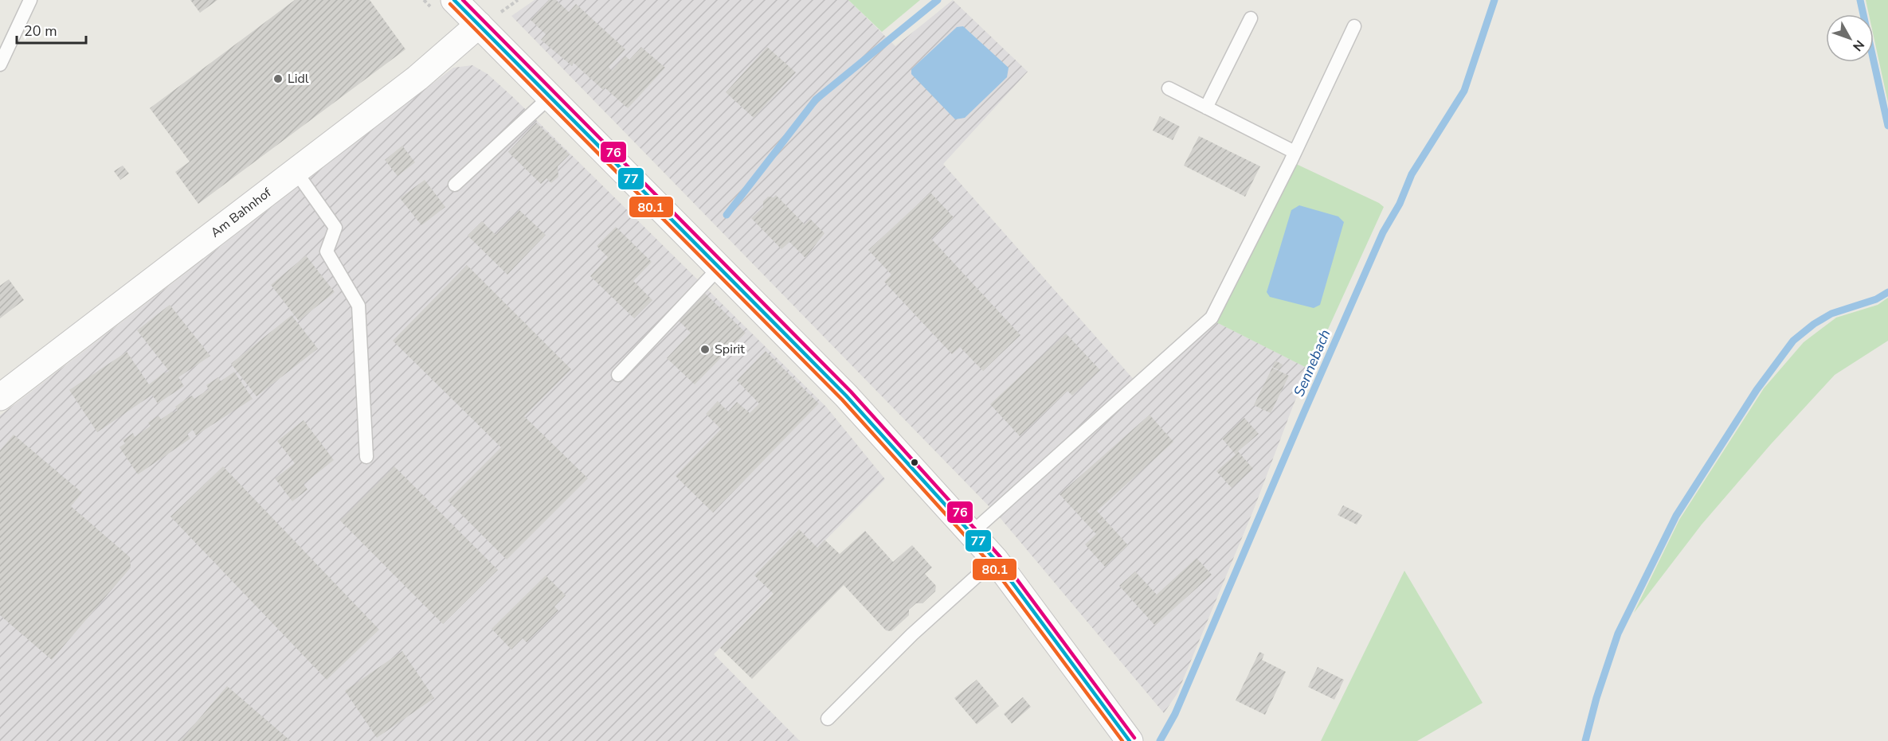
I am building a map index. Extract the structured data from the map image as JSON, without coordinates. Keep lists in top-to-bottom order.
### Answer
{
  "streets": {
    "main road": ["Am Bahnhof"]
  },
  "water": ["Sennebach"],
  "places": ["Lidl", "Spirit"],
  "lines": ["transit line 77", "transit line 76", "transit line 80.1"],
  "scale_bar": "20 m",
  "north": "bottom right"
}
